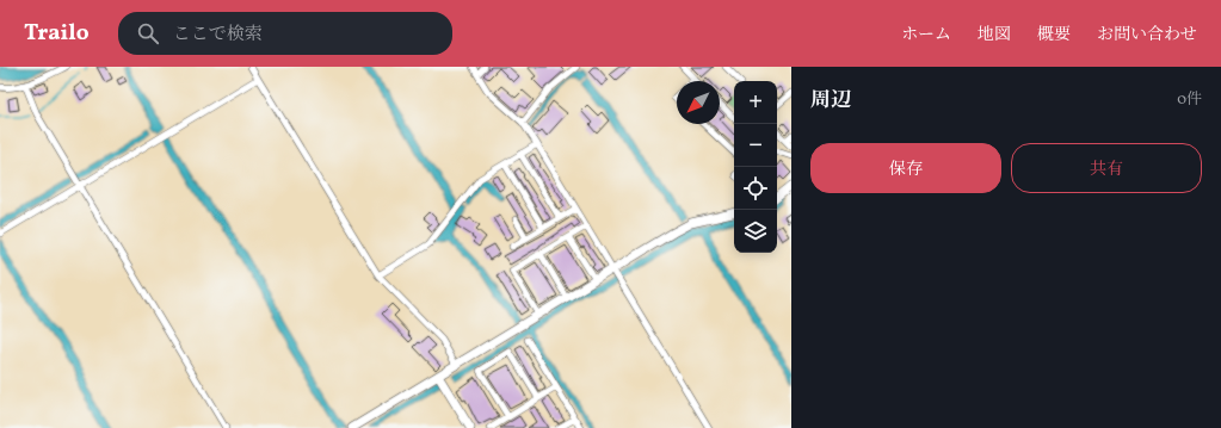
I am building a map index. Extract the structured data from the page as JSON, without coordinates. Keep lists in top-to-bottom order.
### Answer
{
  "north": "bottom left",
  "page": {
    "header": "Trailo",
    "search": "ここで検索",
    "nav": [
      "ホーム",
      "地図",
      "概要",
      "お問い合わせ"
    ],
    "heading": ["周辺", "0件"],
    "map_buttons": ["+", "−"],
    "buttons": ["保存", "共有"]
  }
}
